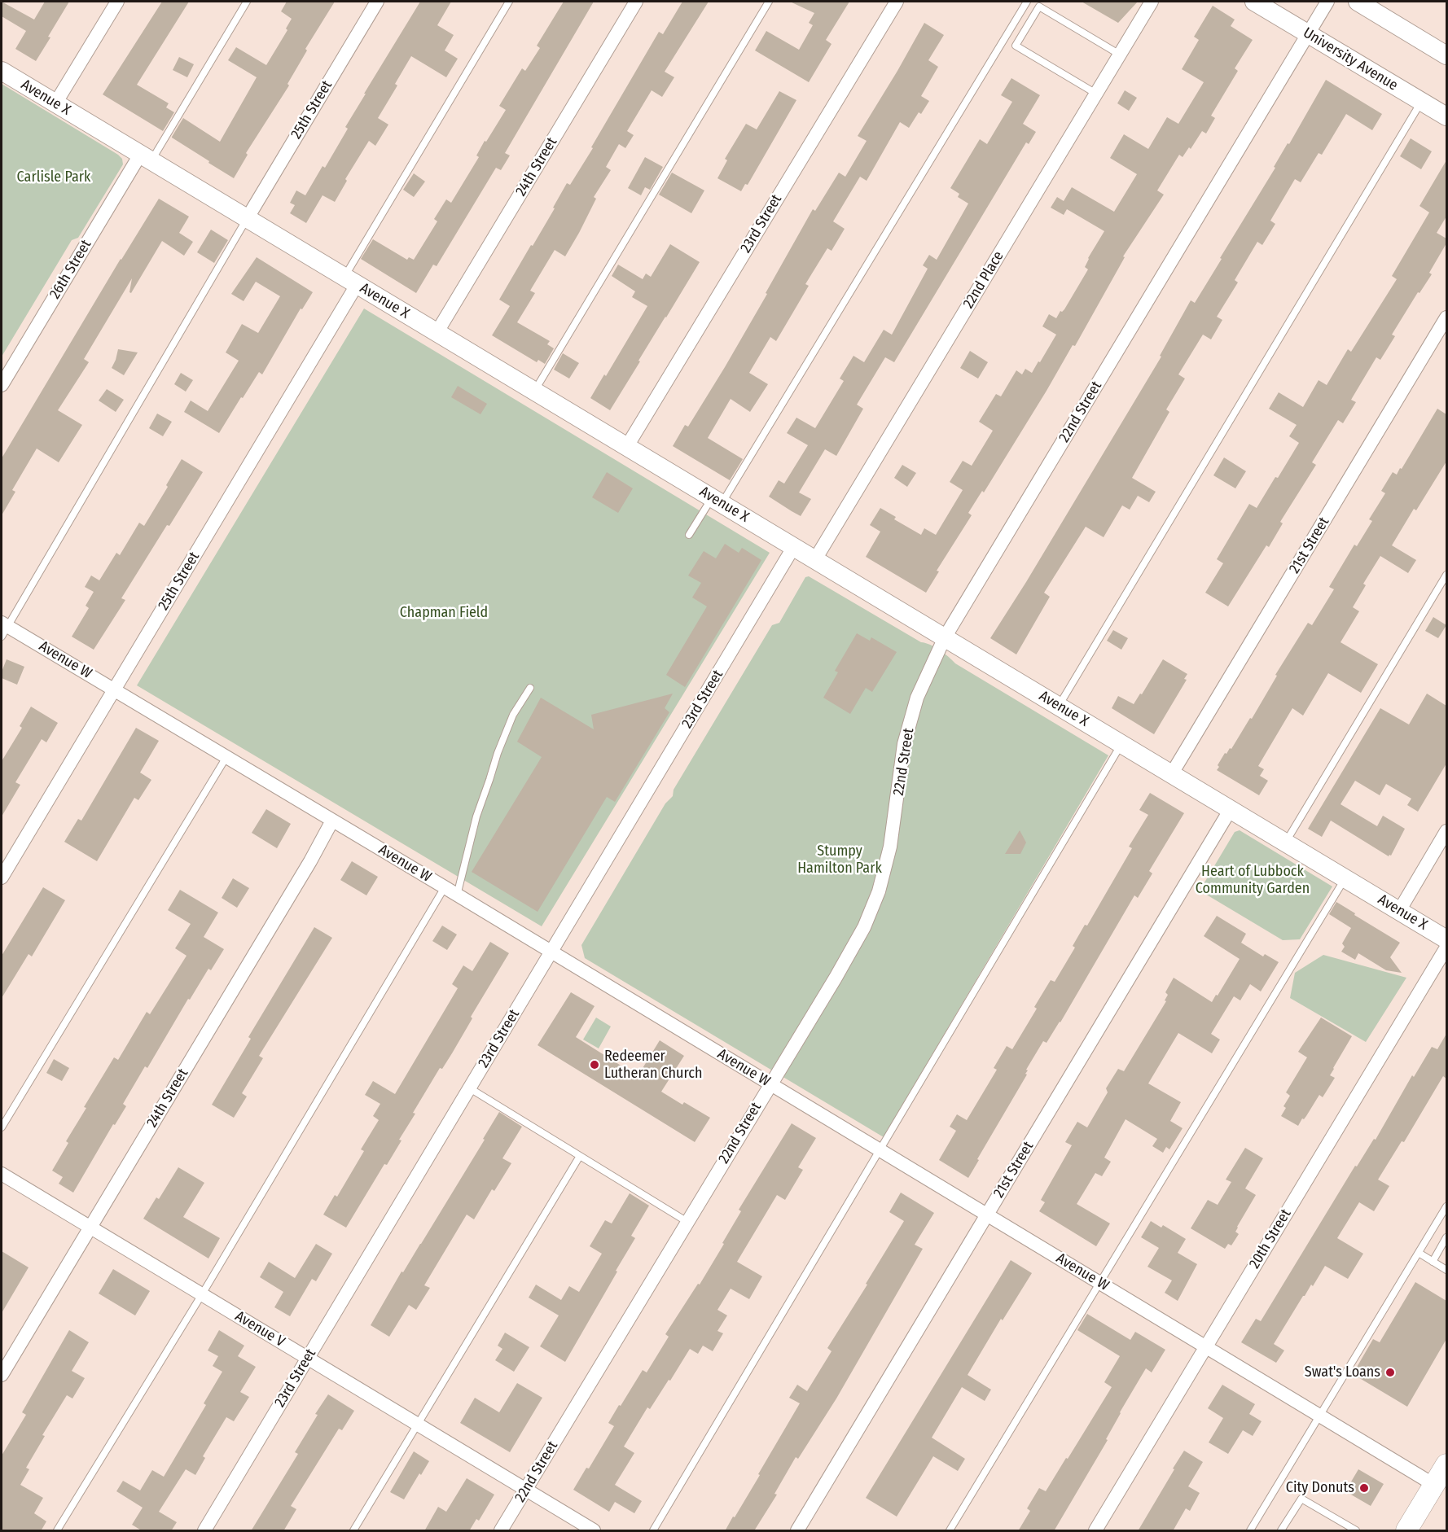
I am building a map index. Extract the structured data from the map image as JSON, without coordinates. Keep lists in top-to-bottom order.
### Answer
{
  "streets": {
    "street": [
      "University Avenue",
      "Avenue X",
      "25th Street",
      "24th Street",
      "23rd Street",
      "26th Street",
      "22nd Place",
      "22nd Street",
      "21st Street",
      "Avenue W",
      "20th Street",
      "Avenue V"
    ]
  },
  "crossings": [
    ["University Avenue", "22nd Street"],
    ["Avenue X", "25th Street"],
    ["Avenue X", "24th Street"],
    ["Avenue X", "23rd Street"],
    ["Avenue X", "26th Street"],
    ["Avenue X", "22nd Place"],
    ["Avenue X", "22nd Street"],
    ["Avenue X", "21st Street"],
    ["25th Street", "Avenue W"],
    ["24th Street", "Avenue W"],
    ["24th Street", "Avenue V"],
    ["23rd Street", "Avenue W"],
    ["23rd Street", "Avenue V"],
    ["22nd Street", "Avenue W"],
    ["22nd Street", "Avenue V"],
    ["21st Street", "Avenue W"],
    ["Avenue W", "20th Street"]
  ],
  "parks": [
    "Carlisle Park",
    "Chapman Field",
    "Stumpy Hamilton Park",
    "Heart of Lubbock Community Garden"
  ],
  "places": ["Redeemer Lutheran Church", "Swat's Loans", "City Donuts"]
}
